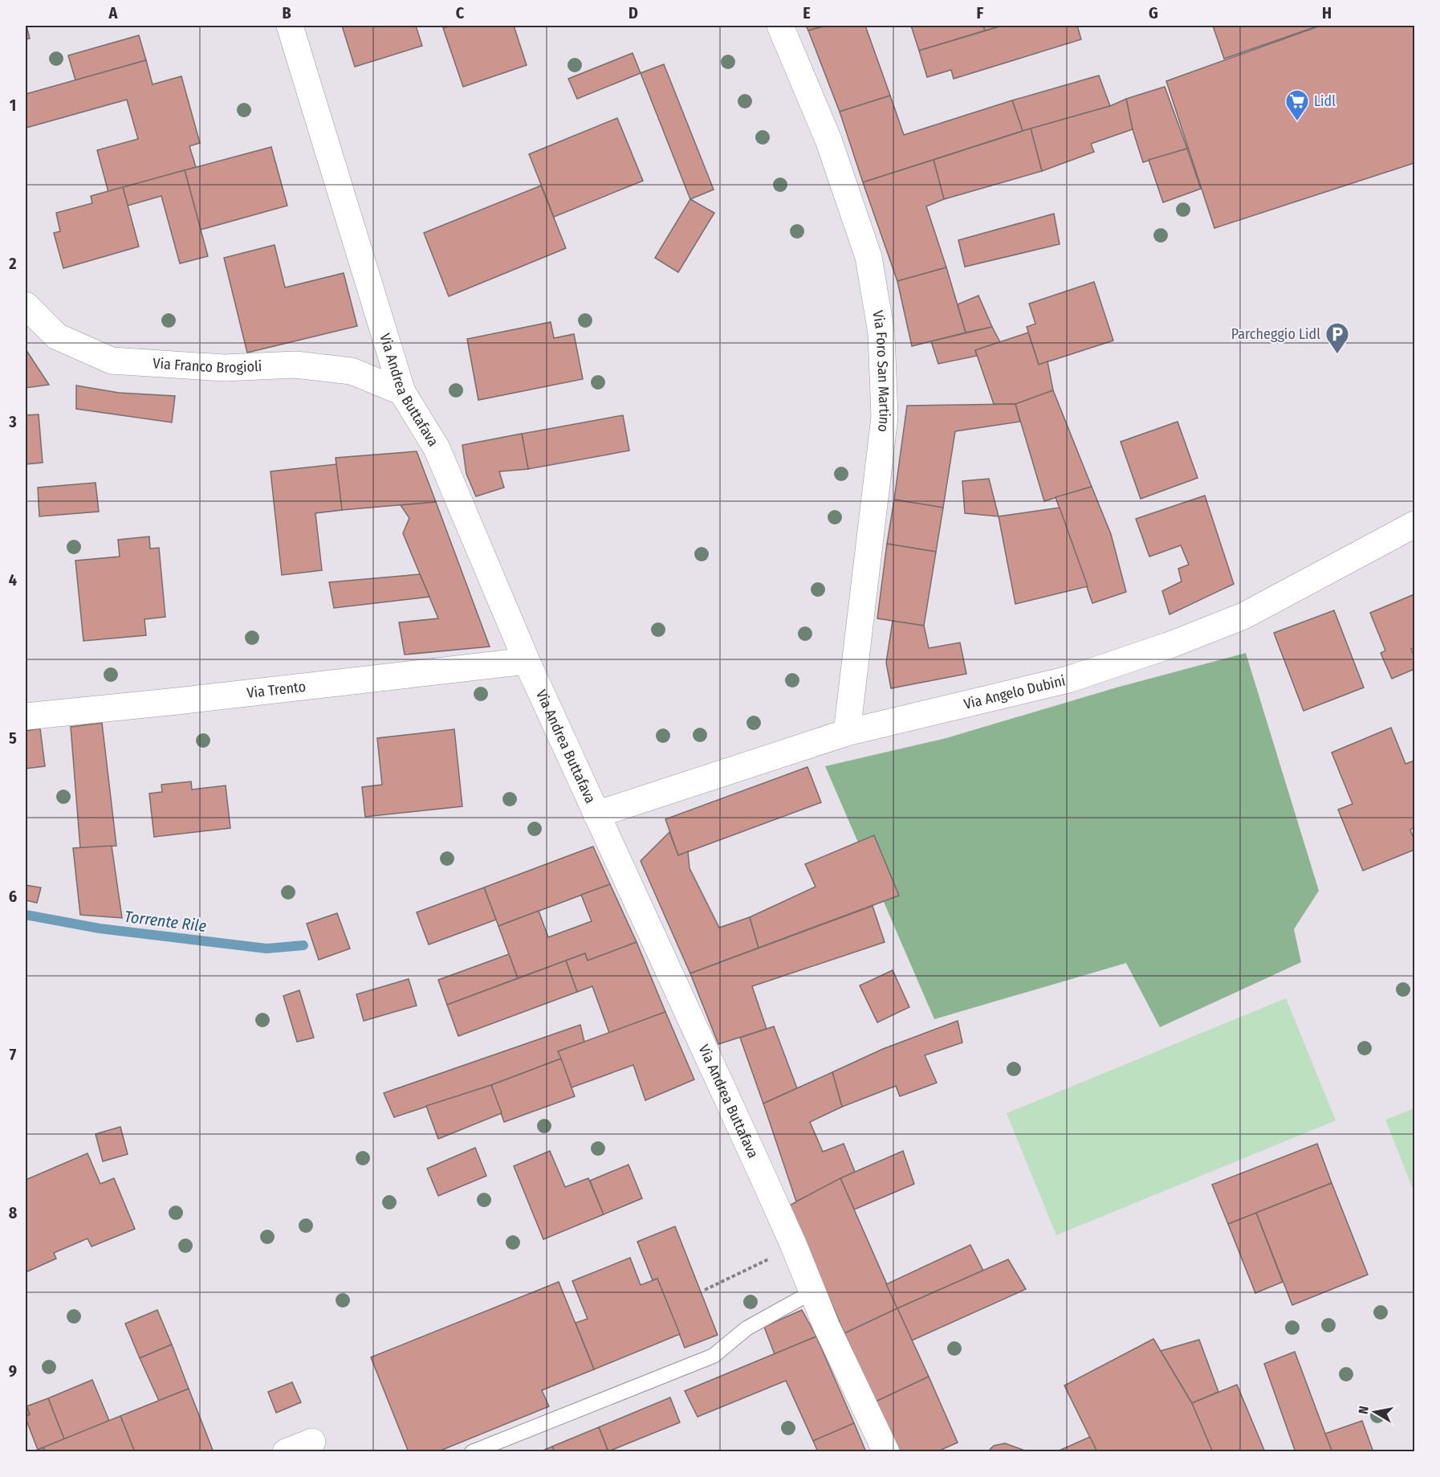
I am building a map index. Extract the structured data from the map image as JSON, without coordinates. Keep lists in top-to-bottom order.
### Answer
{
  "streets": {
    "street": [
      "Via Franco Brogioli",
      "Via Foro San Martino",
      "Via Andrea Buttafava",
      "Via Trento",
      "Via Angelo Dubini"
    ]
  },
  "crossings": [
    ["Via Franco Brogioli", "Via Andrea Buttafava"],
    ["Via Foro San Martino", "Via Angelo Dubini"],
    ["Via Andrea Buttafava", "Via Trento"],
    ["Via Andrea Buttafava", "Via Angelo Dubini"]
  ],
  "water": ["Torrente Rile"],
  "places": {
    "supermarket": ["Lidl"],
    "parking": ["Parcheggio Lidl"]
  },
  "north": "left",
  "grid": {
    "columns": [
      "A",
      "B",
      "C",
      "D",
      "E",
      "F",
      "G",
      "H"
    ],
    "rows": [
      "1",
      "2",
      "3",
      "4",
      "5",
      "6",
      "7",
      "8",
      "9"
    ]
  }
}
